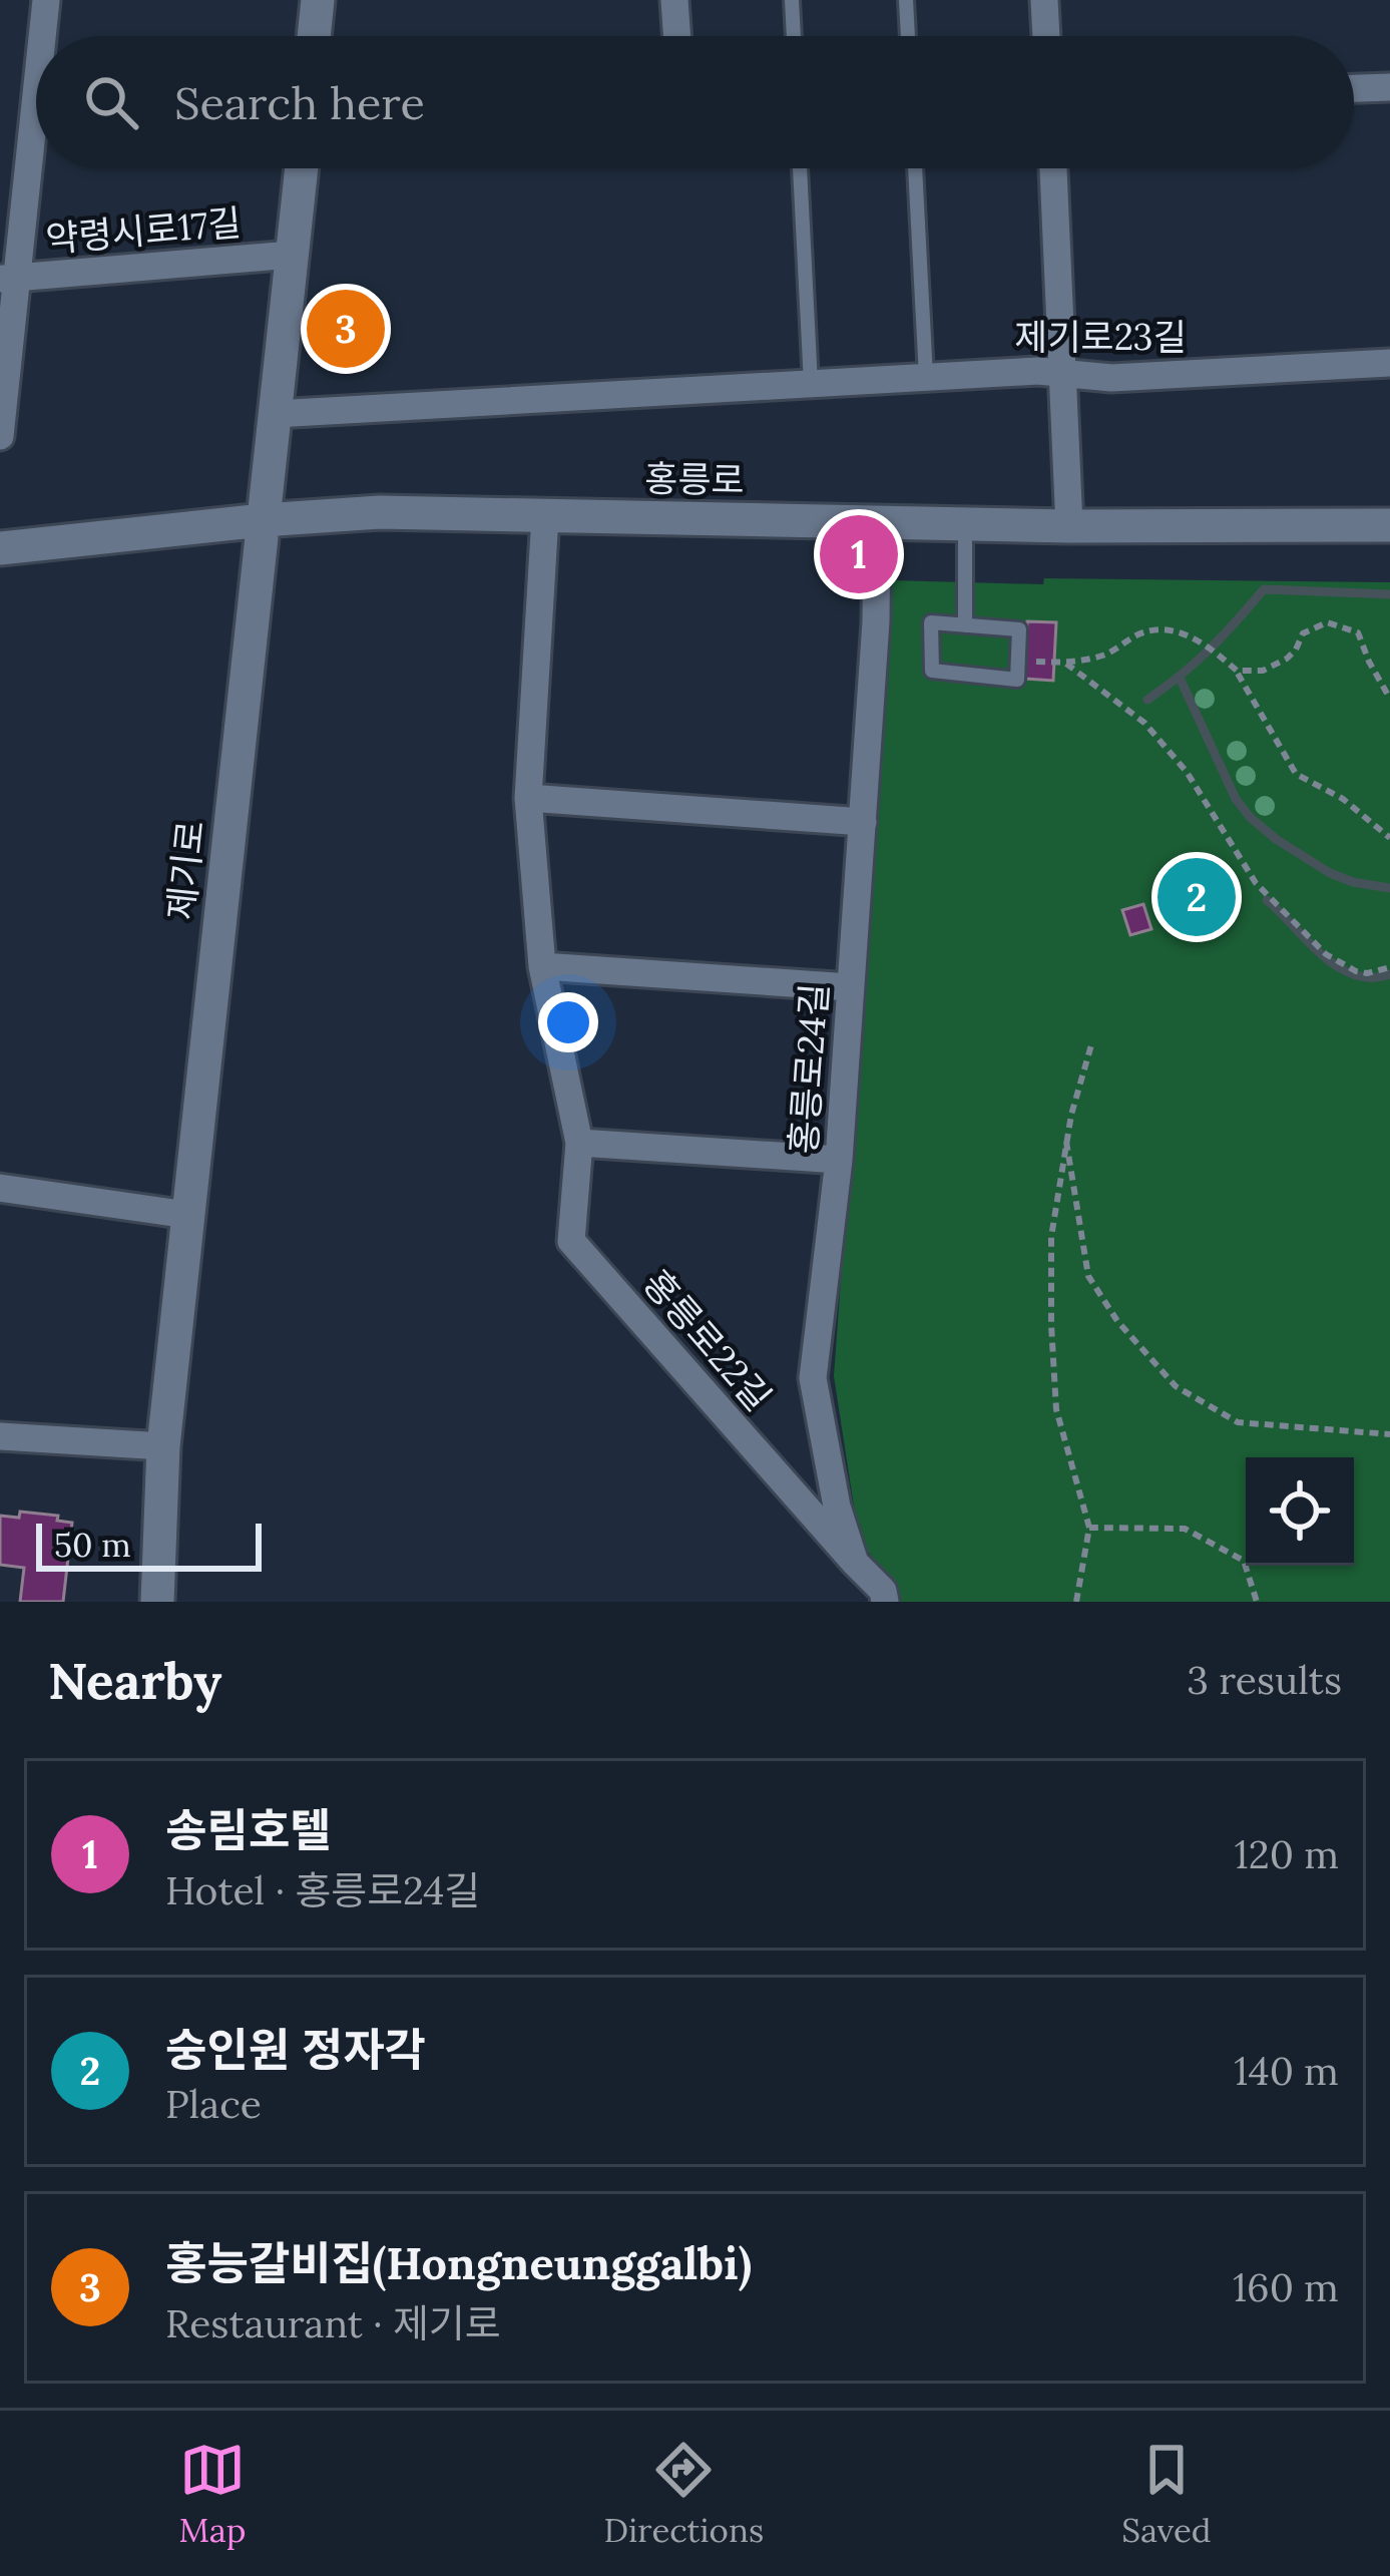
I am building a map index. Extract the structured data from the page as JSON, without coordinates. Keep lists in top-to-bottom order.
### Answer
{
  "streets": {
    "main road": ["홍릉로", "제기로"],
    "street": [
      "약령시로17길",
      "제기로23길",
      "홍릉로24길",
      "홍릉로22길"
    ]
  },
  "crossings": [
    ["약령시로17길", "제기로"],
    ["제기로23길", "제기로"],
    ["홍릉로", "제기로"],
    ["홍릉로", "홍릉로24길"],
    ["홍릉로", "홍릉로22길"],
    ["홍릉로24길", "홍릉로22길"]
  ],
  "scale_bar": "50 m",
  "page": {
    "search": "Search here",
    "pins": ["3", "1", "2"],
    "scale": "50 m",
    "heading": ["Nearby", "3 results"],
    "list": [
      {
        "mark": "1",
        "name": "송림호텔",
        "note": "Hotel · 홍릉로24길",
        "value": "120 m"
      },
      {
        "mark": "2",
        "name": "숭인원 정자각",
        "note": "Place",
        "value": "140 m"
      },
      {
        "mark": "3",
        "name": "홍능갈비집(Hongneunggalbi)",
        "note": "Restaurant · 제기로",
        "value": "160 m"
      }
    ],
    "nav": ["Map", "Directions", "Saved"]
  }
}
